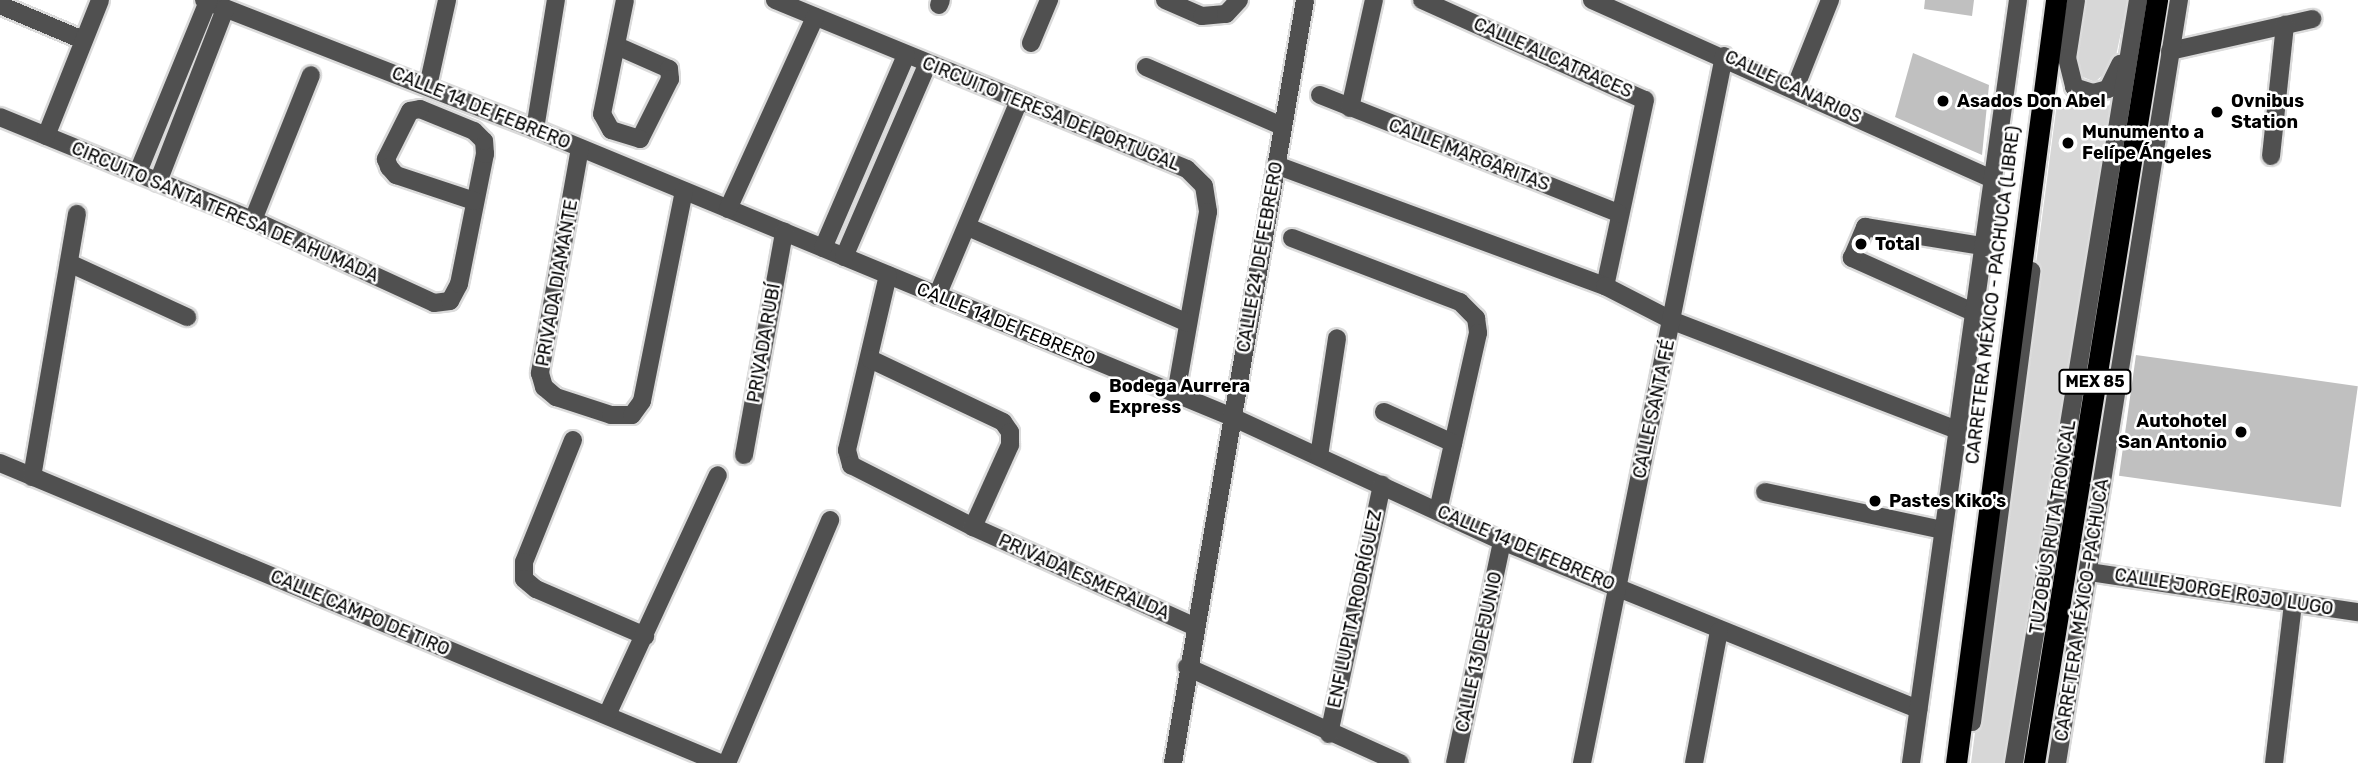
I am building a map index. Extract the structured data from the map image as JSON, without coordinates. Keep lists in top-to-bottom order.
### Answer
{
  "streets": {
    "highway": ["CARRETERA MÉXICO - PACHUCA (LIBRE)", "MEX 85"],
    "street": [
      "CALLE ALCATRACES",
      "CALLE CANARIOS",
      "CALLE 14 DE FEBRERO",
      "CIRCUITO TERESA DE PORTUGAL",
      "CALLE MARGARITAS",
      "CIRCUITO SANTA TERESA DE AHUMADA",
      "CALLE 24 DE FEBRERO",
      "PRIVADA DIAMANTE",
      "PRIVADA RUBÍ",
      "CALLE SANTA FÉ",
      "TUZOBÚS RUTA TRONCAL",
      "PRIVADA ESMERALDA",
      "CALLE JORGE ROJO LUGO",
      "ENF LUPITA RODRÍGUEZ",
      "CARRETERA MÉXICO-PACHUCA",
      "CALLE CAMPO DE TIRO",
      "CALLE 13 DE JUNIO"
    ]
  },
  "crossings": [
    ["CALLE ALCATRACES", "CALLE MARGARITAS"],
    ["CALLE CANARIOS", "CALLE SANTA FÉ"],
    ["CALLE 14 DE FEBRERO", "CIRCUITO TERESA DE PORTUGAL"],
    ["CALLE 14 DE FEBRERO", "CALLE 24 DE FEBRERO"],
    ["CALLE 14 DE FEBRERO", "PRIVADA DIAMANTE"],
    ["CALLE 14 DE FEBRERO", "PRIVADA RUBÍ"],
    ["CALLE 14 DE FEBRERO", "CALLE SANTA FÉ"],
    ["CALLE 14 DE FEBRERO", "PRIVADA ESMERALDA"],
    ["CALLE 14 DE FEBRERO", "ENF LUPITA RODRÍGUEZ"],
    ["CALLE 14 DE FEBRERO", "CALLE 13 DE JUNIO"],
    ["CALLE 24 DE FEBRERO", "PRIVADA ESMERALDA"],
    ["CALLE JORGE ROJO LUGO", "CARRETERA MÉXICO-PACHUCA"]
  ],
  "places": [
    "Asados Don Abel",
    "Ovnibus Station",
    "Munumento a Felípe Ángeles",
    "Total",
    "Bodega Aurrera Express",
    "Autohotel San Antonio",
    "Pastes Kiko's"
  ]
}
